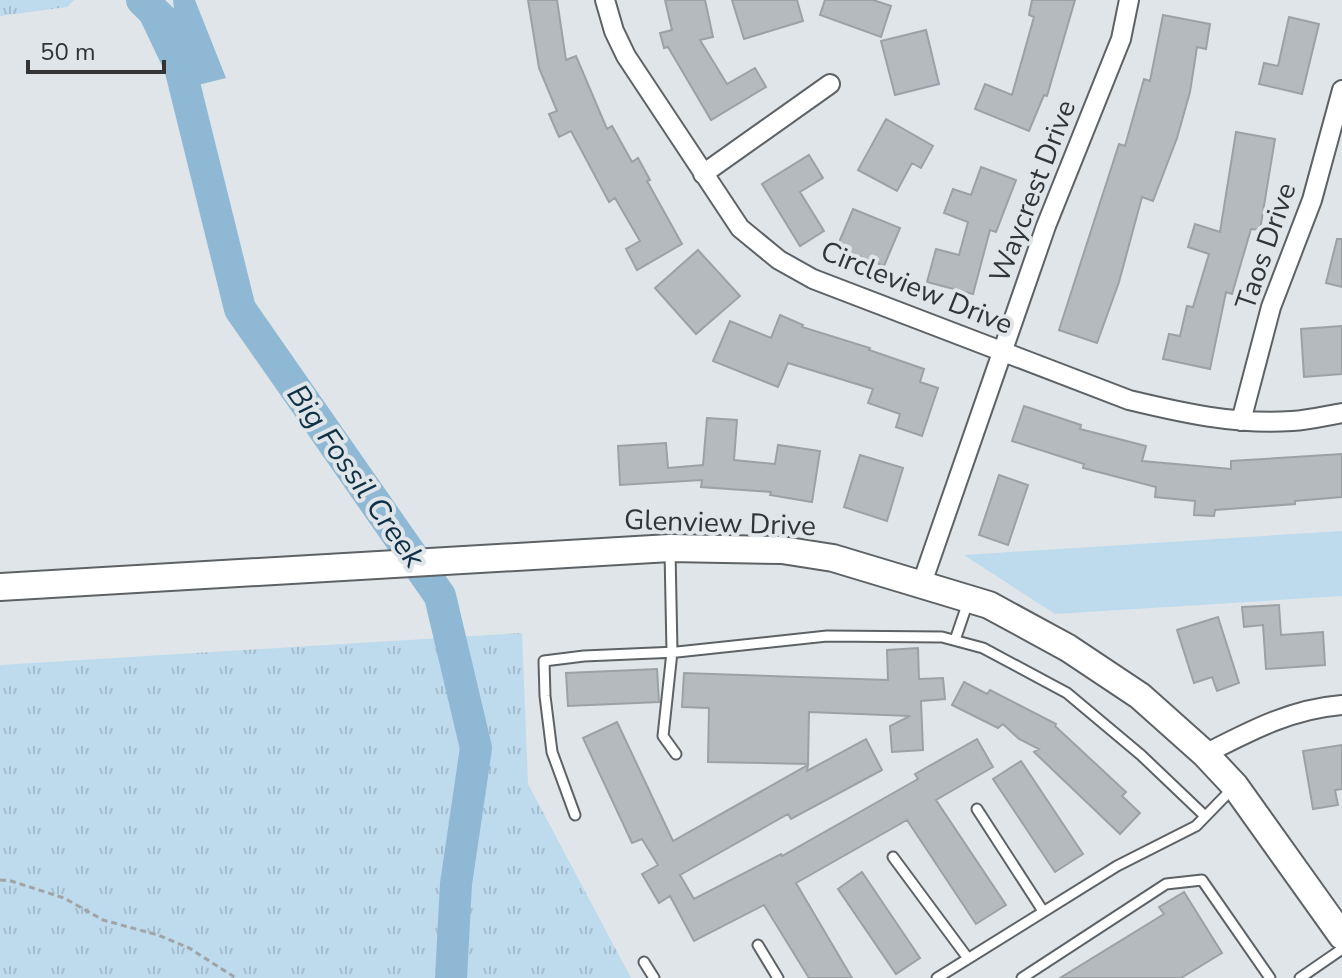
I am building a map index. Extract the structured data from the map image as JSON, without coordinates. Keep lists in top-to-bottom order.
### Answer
{
  "streets": {
    "main road": ["Glenview Drive"],
    "street": ["Waycrest Drive", "Taos Drive", "Circleview Drive"]
  },
  "crossings": [
    ["Waycrest Drive", "Circleview Drive"],
    ["Waycrest Drive", "Glenview Drive"],
    ["Taos Drive", "Circleview Drive"]
  ],
  "water": ["Big Fossil Creek"],
  "scale_bar": "50 m"
}
